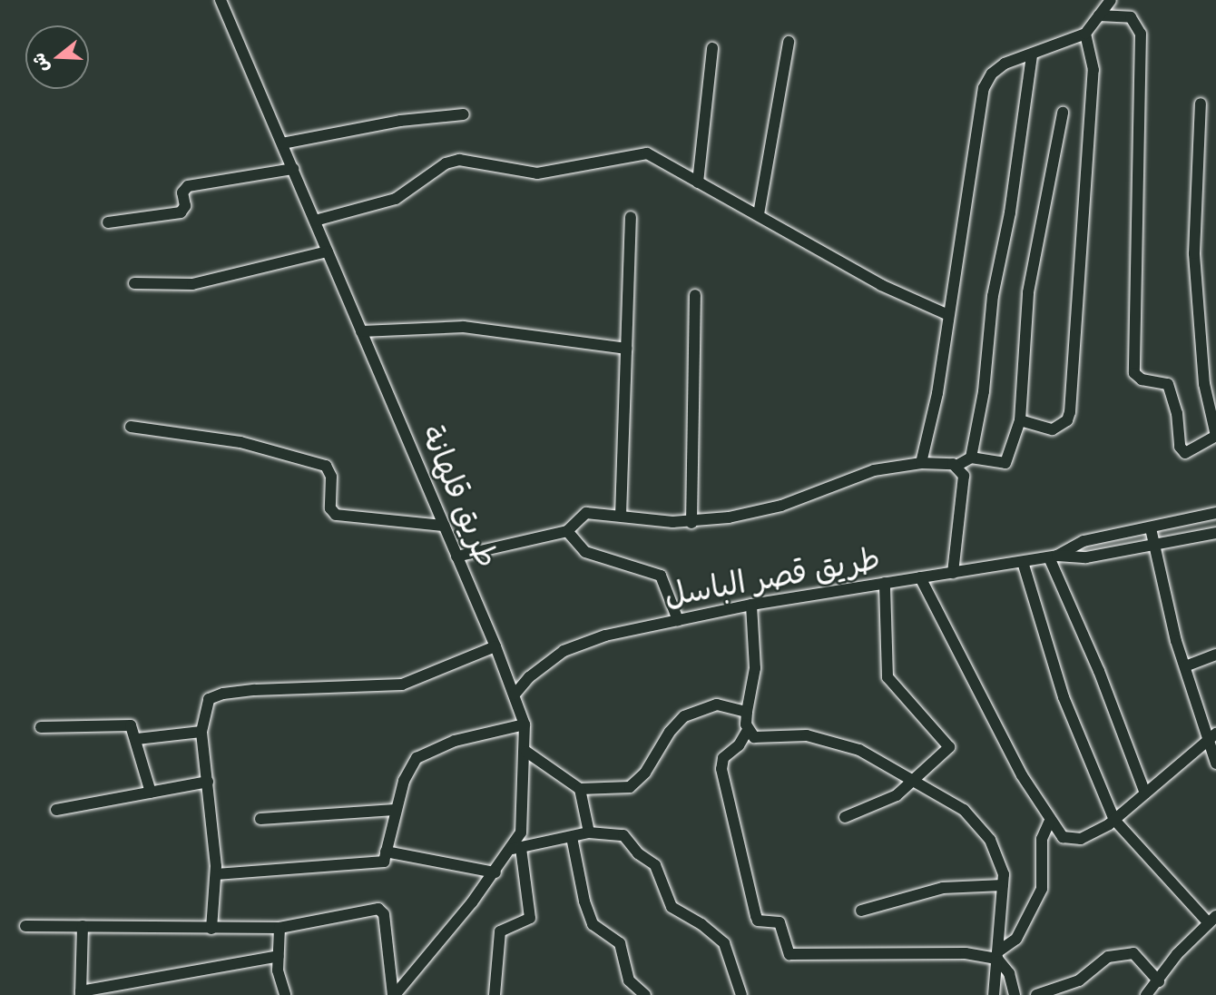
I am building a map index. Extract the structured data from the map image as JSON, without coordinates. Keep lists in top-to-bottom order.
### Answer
{
  "streets": {
    "street": ["طريق قلهانة", "طريق قصر الباسل"]
  },
  "crossings": [
    ["طريق قلهانة", "طريق قصر الباسل"]
  ],
  "north": "left"
}
